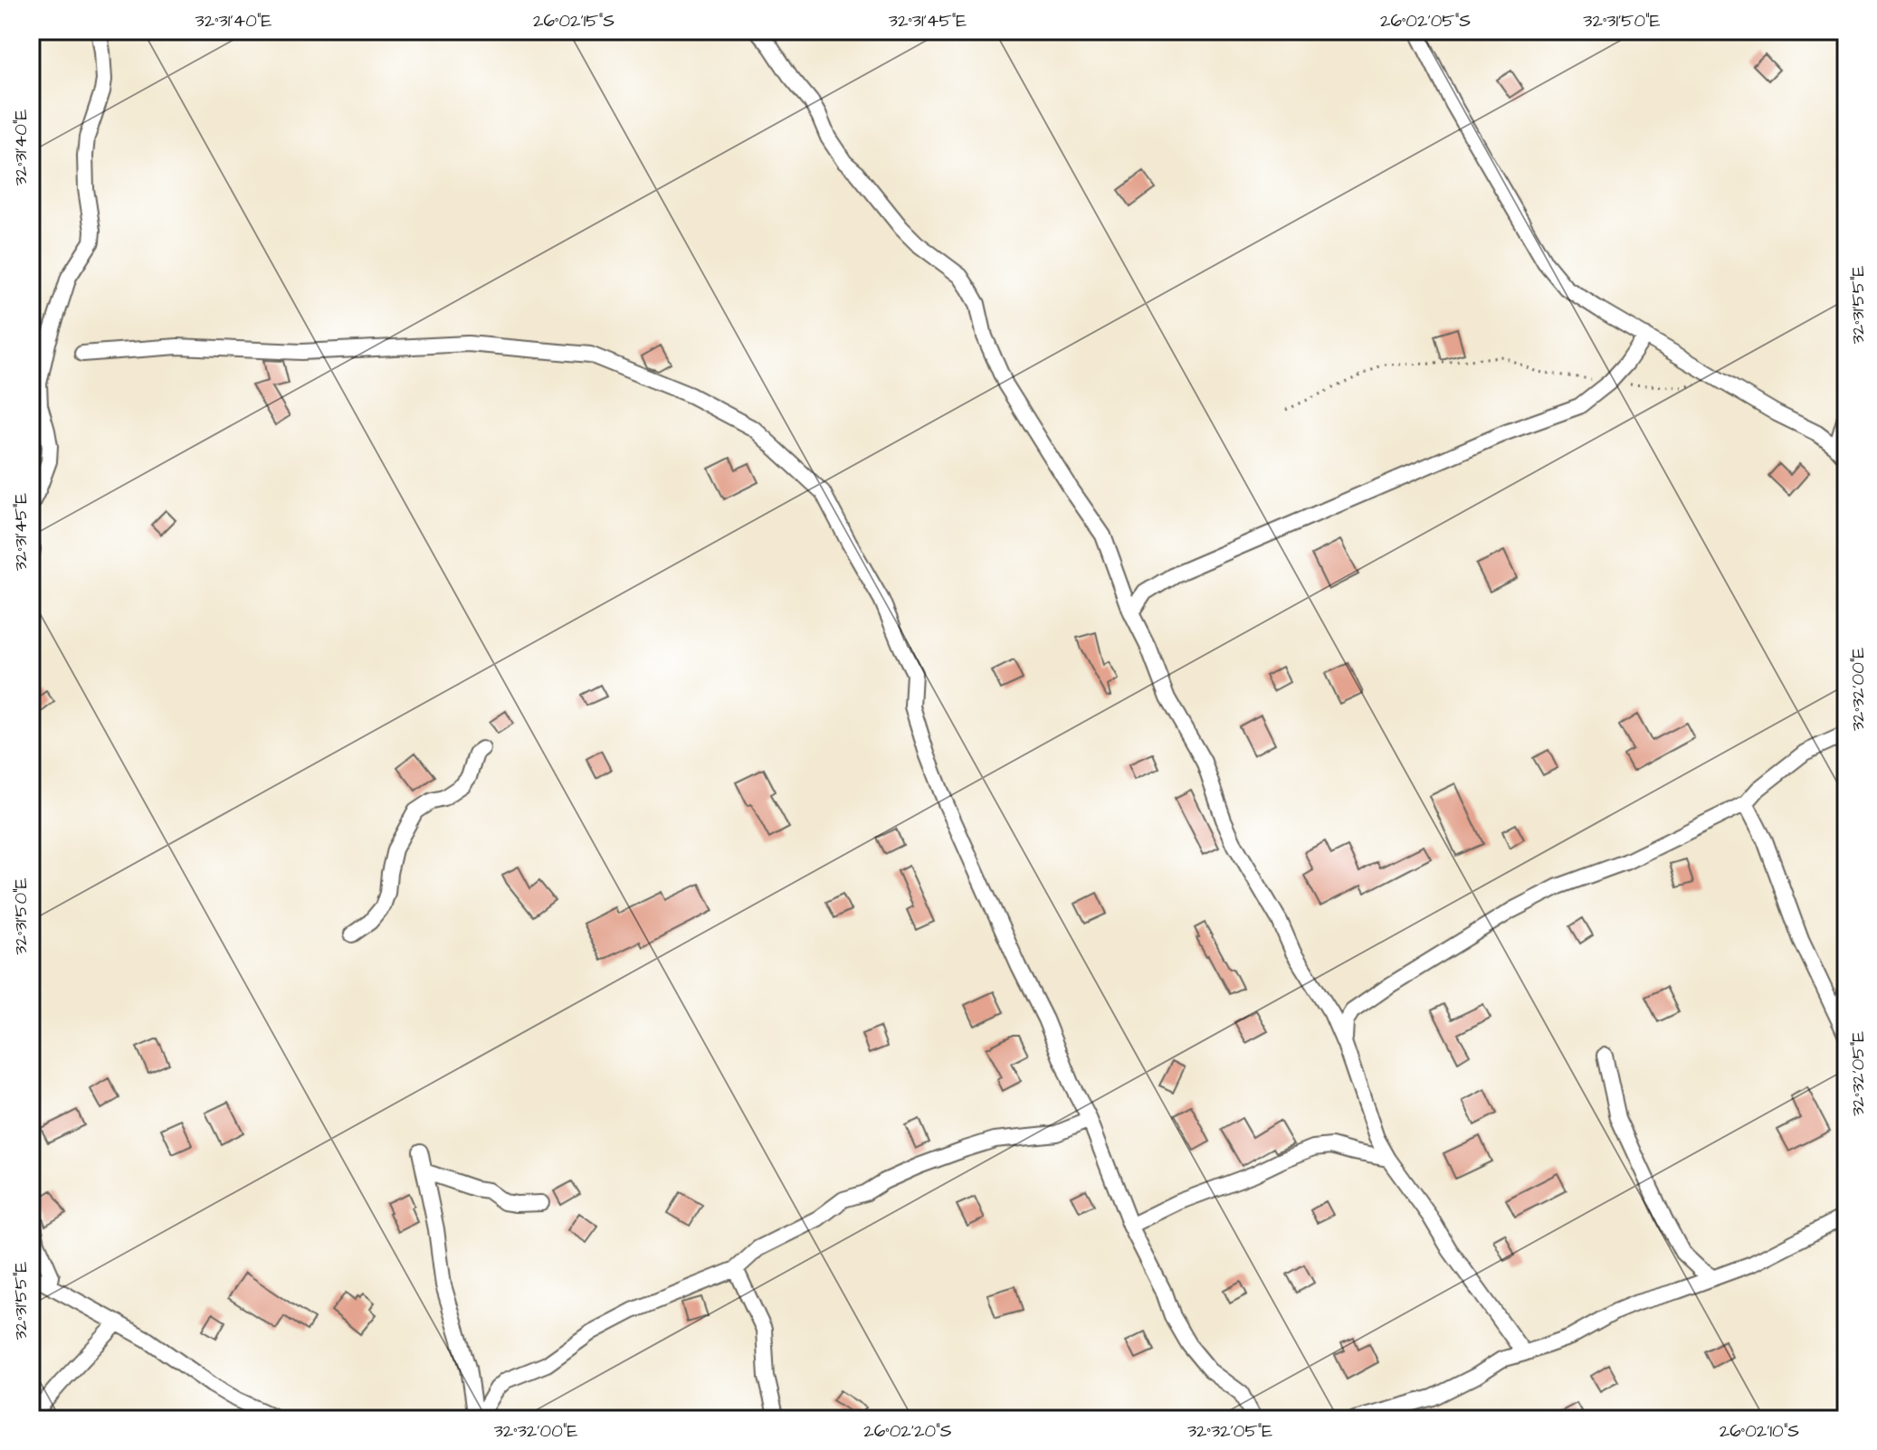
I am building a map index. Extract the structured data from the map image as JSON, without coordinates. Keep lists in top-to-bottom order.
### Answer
{
  "coordinates": [
    "32°31'40\"E",
    "26°02'15\"S",
    "32°31'45\"E",
    "26°02'05\"S",
    "32°31'50\"E",
    "32°31'55\"E",
    "32°32'00\"E",
    "32°32'05\"E",
    "26°02'20\"S",
    "26°02'10\"S"
  ]
}
